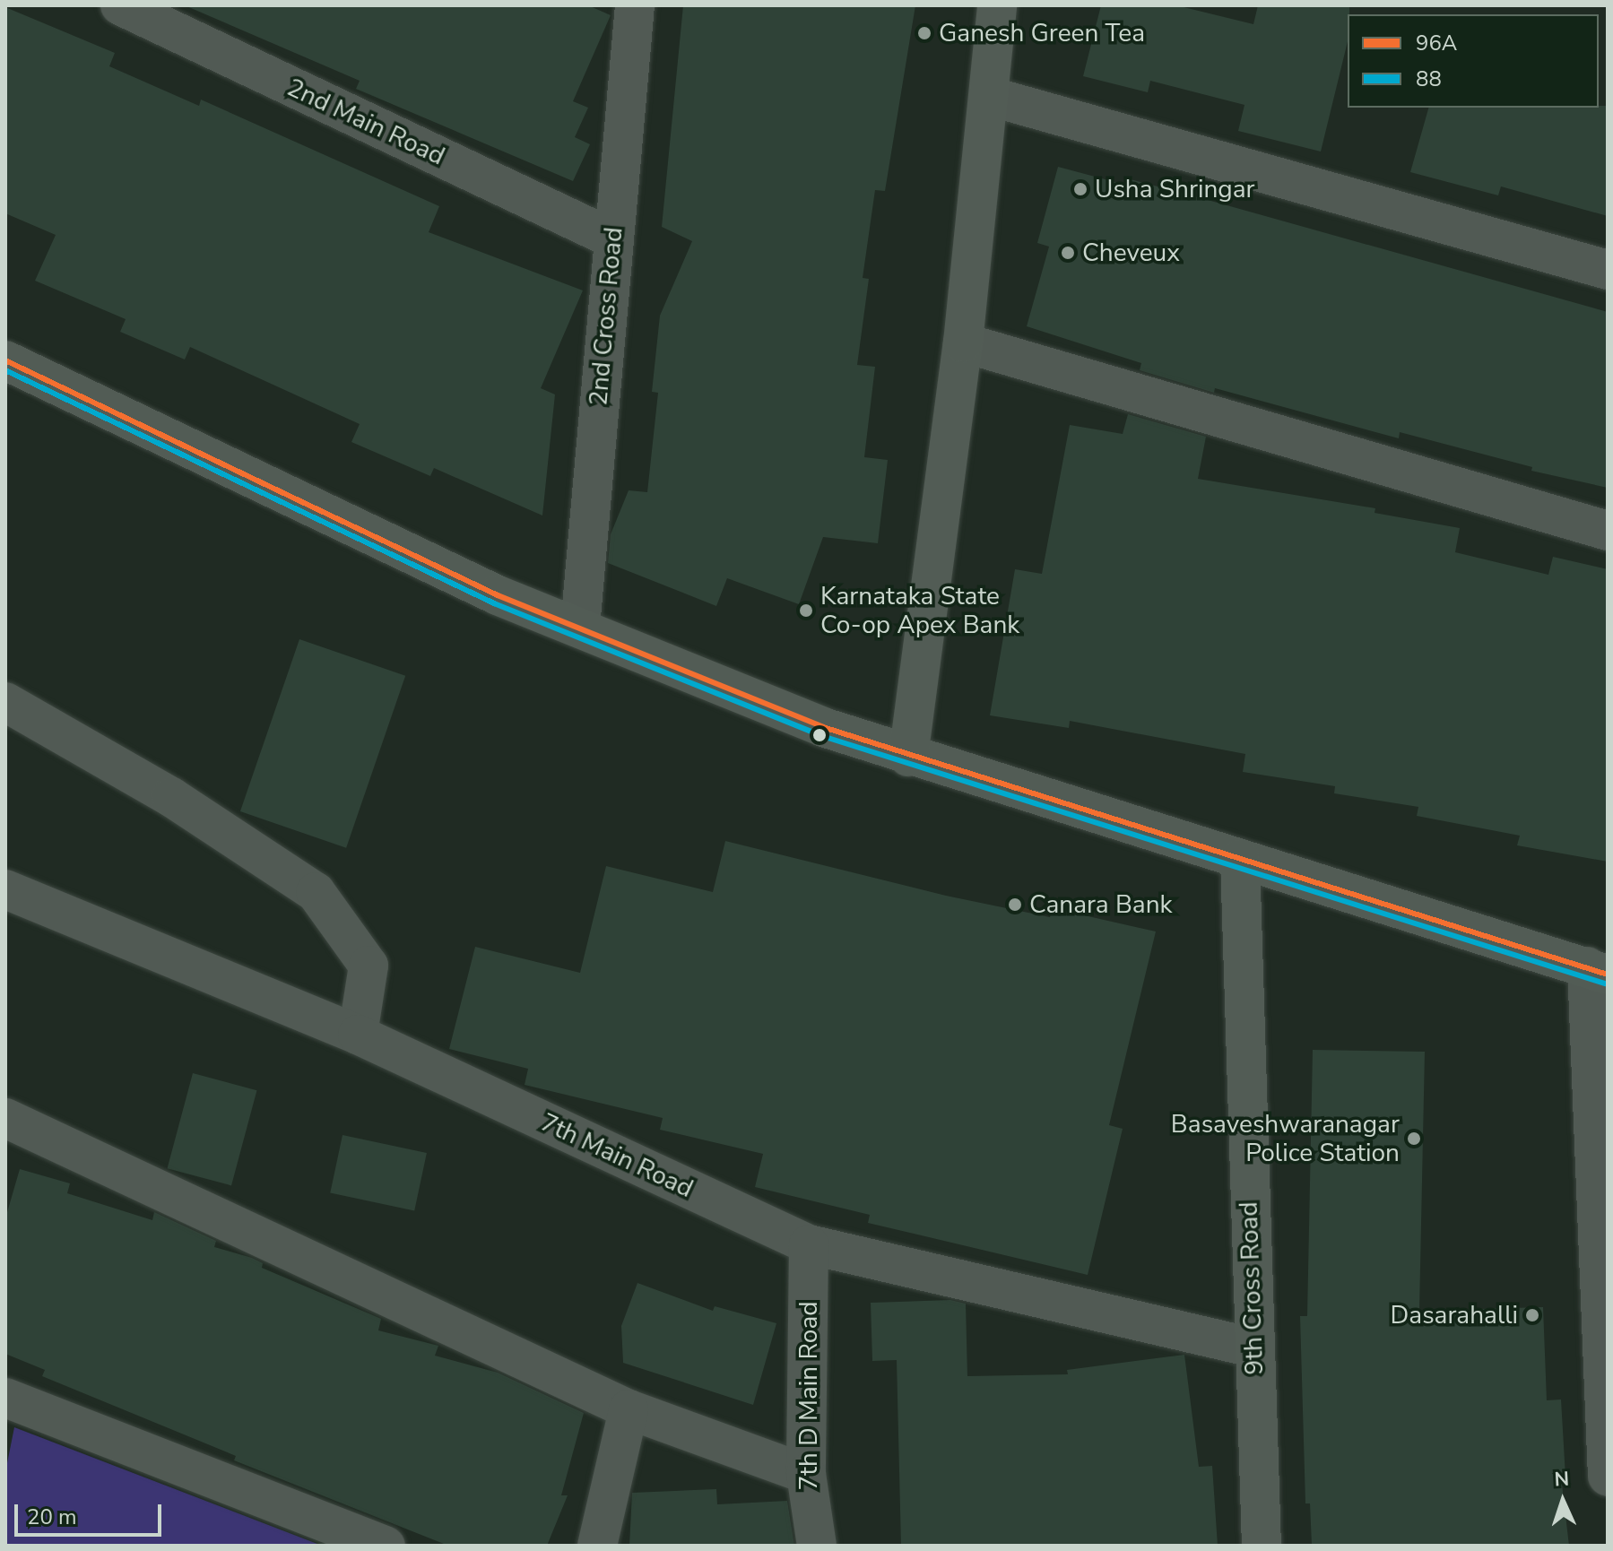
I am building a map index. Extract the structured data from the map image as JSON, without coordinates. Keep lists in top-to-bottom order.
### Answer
{
  "streets": {
    "main road": ["9th Cross Road"],
    "street": [
      "2nd Main Road",
      "2nd Cross Road",
      "7th Main Road",
      "7th D Main Road"
    ]
  },
  "crossings": [
    ["2nd Main Road", "2nd Cross Road"],
    ["7th Main Road", "9th Cross Road"],
    ["7th Main Road", "7th D Main Road"]
  ],
  "places": [
    "Ganesh Green Tea",
    "Usha Shringar",
    "Cheveux",
    "Karnataka State Co-op Apex Bank",
    "Canara Bank",
    "Basaveshwaranagar Police Station",
    "Dasarahalli"
  ],
  "lines": ["transit line 96A", "transit line 88"],
  "legend": ["96A", "88"],
  "scale_bar": "20 m",
  "north": "top"
}
